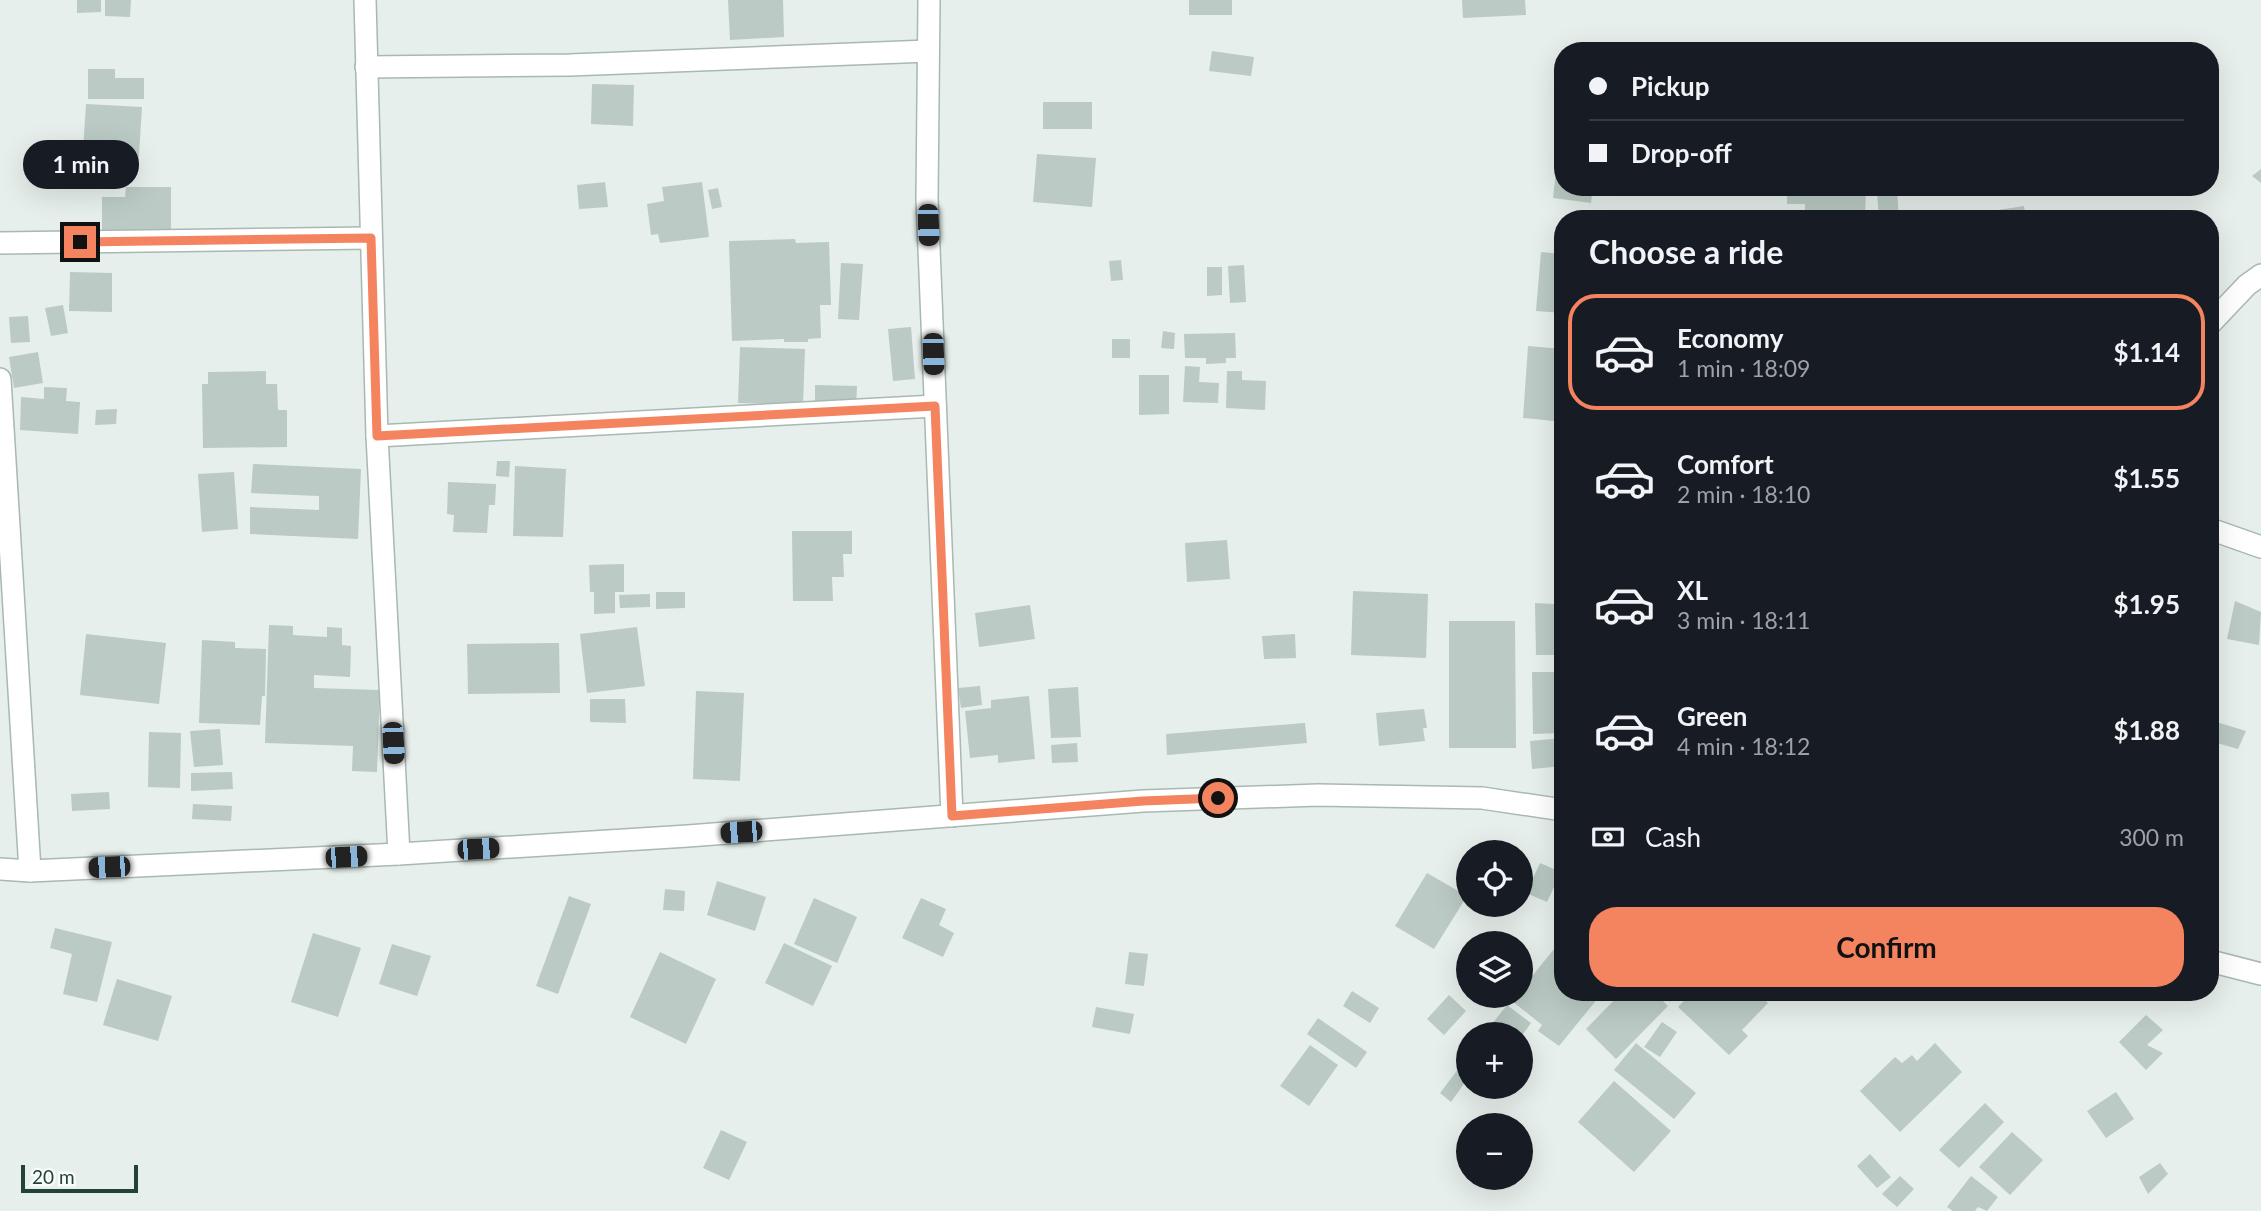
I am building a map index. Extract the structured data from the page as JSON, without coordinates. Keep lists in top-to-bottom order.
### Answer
{
  "scale_bar": "20 m",
  "page": {
    "banner": ["Pickup", "Drop-off"],
    "bubble": "1 min",
    "heading": "Choose a ride",
    "list": [
      {
        "name": "Economy",
        "note": "1 min · 18:09",
        "value": "$1.14"
      },
      {
        "name": "Comfort",
        "note": "2 min · 18:10",
        "value": "$1.55"
      },
      {
        "name": "XL",
        "note": "3 min · 18:11",
        "value": "$1.95"
      },
      {
        "name": "Green",
        "note": "4 min · 18:12",
        "value": "$1.88"
      }
    ],
    "pay": ["Cash", "300 m"],
    "map_buttons": ["+", "−"],
    "buttons": "Confirm",
    "scale": "20 m"
  }
}
